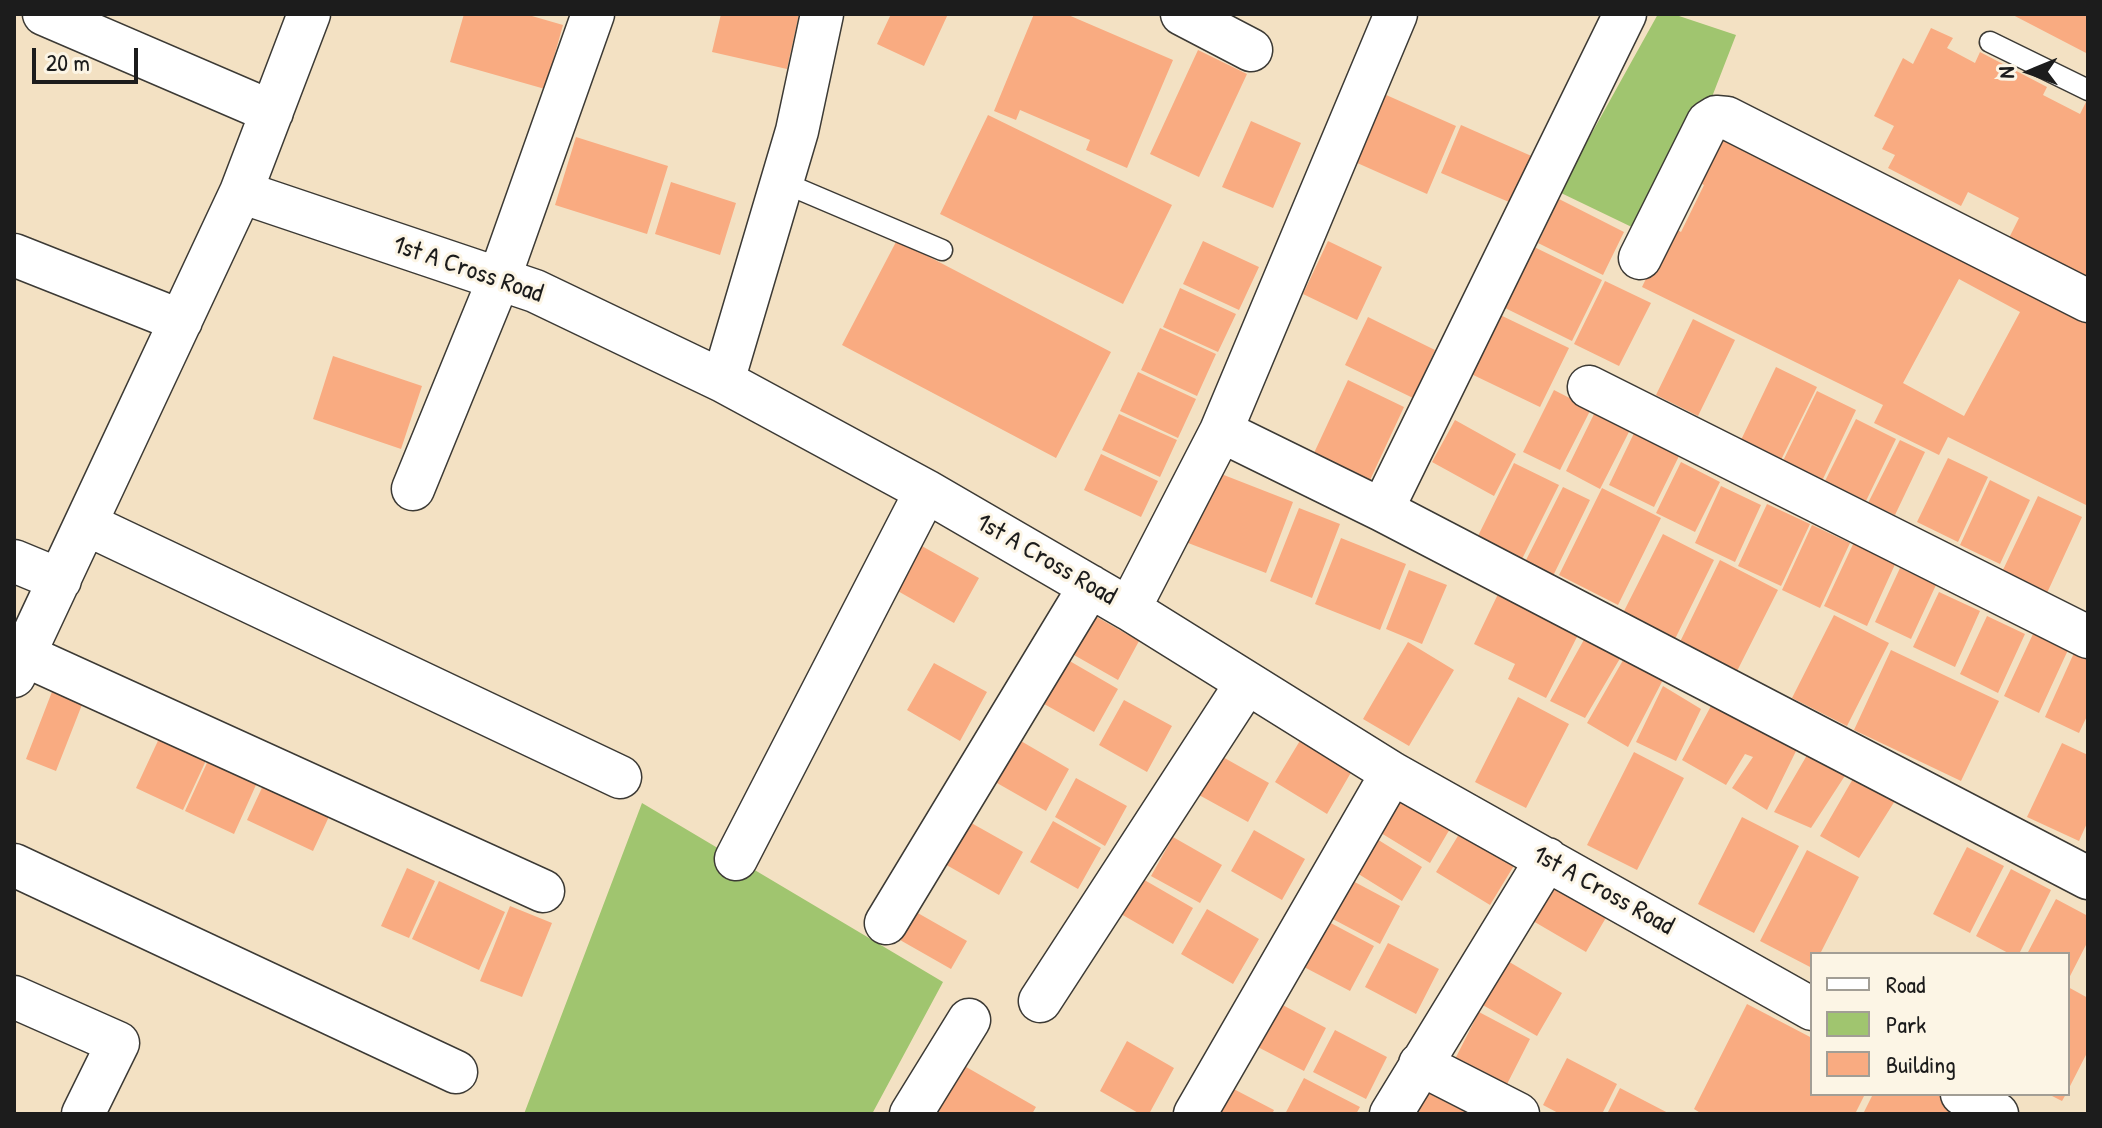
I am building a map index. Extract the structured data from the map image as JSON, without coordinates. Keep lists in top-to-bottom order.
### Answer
{
  "streets": {
    "street": ["1st A Cross Road"]
  },
  "legend": ["Road", "Park", "Building"],
  "scale_bar": "20 m",
  "north": "left"
}
